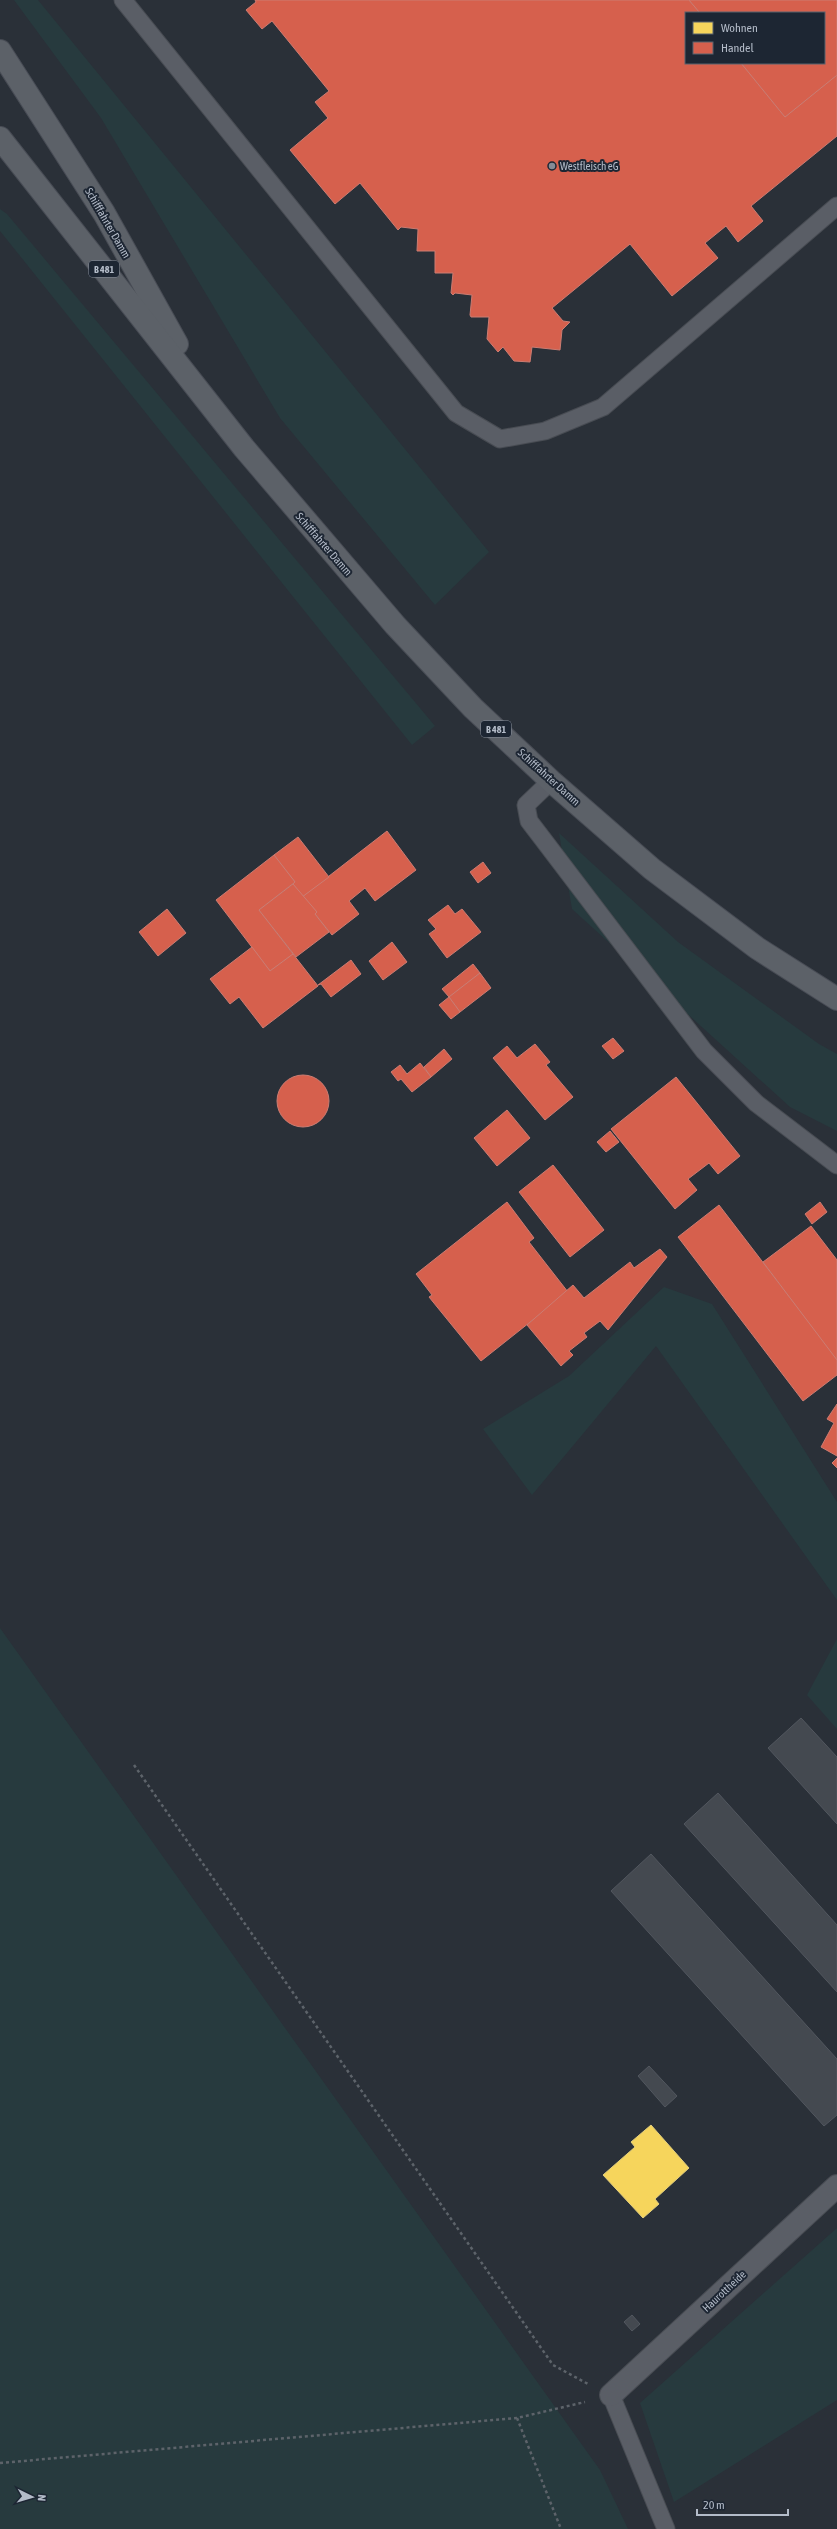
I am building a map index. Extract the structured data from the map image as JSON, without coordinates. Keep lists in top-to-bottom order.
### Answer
{
  "streets": {
    "main road": ["Schifffahrter Damm", "B 481"],
    "street": ["Haurottheide"]
  },
  "places": ["Westfleisch eG"],
  "legend": ["Wohnen", "Handel"],
  "scale_bar": "20 m",
  "north": "right"
}
